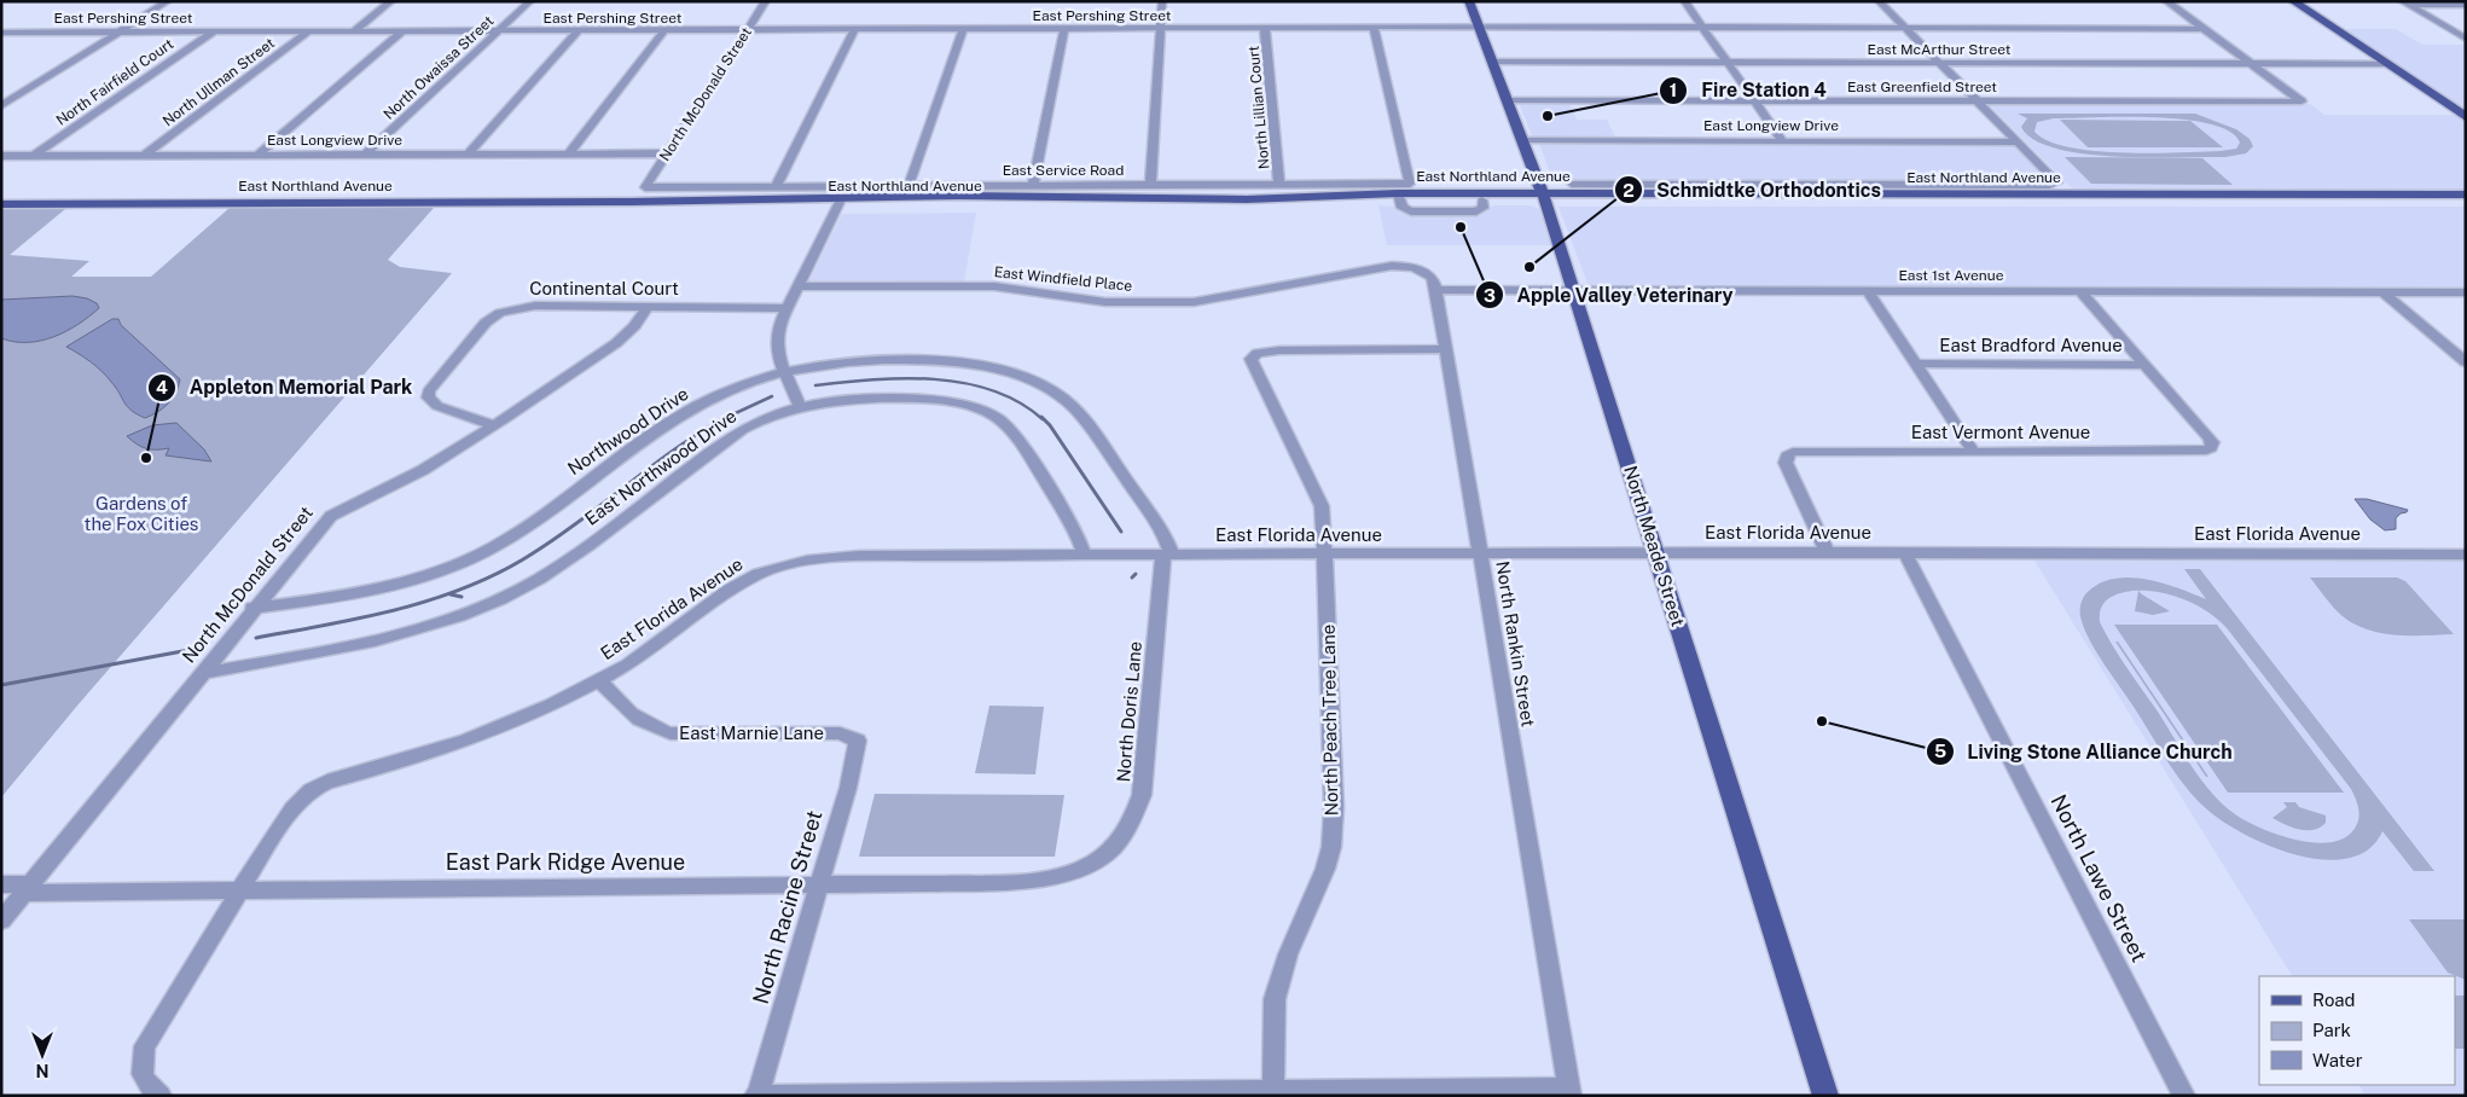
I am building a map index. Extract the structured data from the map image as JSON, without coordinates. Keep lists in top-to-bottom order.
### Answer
{
  "streets": {
    "main road": ["East Northland Avenue", "North Meade Street"],
    "street": [
      "East Pershing Street",
      "East McArthur Street",
      "North Owaissa Street",
      "North Fairfield Court",
      "North Ullman Street",
      "East Greenfield Street",
      "North McDonald Street",
      "North Lillian Court",
      "East Longview Drive",
      "East Service Road",
      "East 1st Avenue",
      "East Windfield Place",
      "Continental Court",
      "East Bradford Avenue",
      "Northwood Drive",
      "East Vermont Avenue",
      "East Northwood Drive",
      "East Florida Avenue",
      "North Rankin Street",
      "North Doris Lane",
      "North Peach Tree Lane",
      "East Marnie Lane",
      "East Park Ridge Avenue",
      "North Lawe Street",
      "North Racine Street"
    ]
  },
  "crossings": [
    ["East Pershing Street", "North Owaissa Street"],
    ["East Pershing Street", "North Fairfield Court"],
    ["East Pershing Street", "North Ullman Street"],
    ["East Pershing Street", "North McDonald Street"],
    ["East Pershing Street", "North Lillian Court"],
    ["East Pershing Street", "East Service Road"],
    ["East Pershing Street", "North Meade Street"],
    ["East McArthur Street", "East Greenfield Street"],
    ["East McArthur Street", "North Meade Street"],
    ["North Owaissa Street", "East Longview Drive"],
    ["North Fairfield Court", "East Longview Drive"],
    ["North Ullman Street", "East Longview Drive"],
    ["East Greenfield Street", "North Meade Street"],
    ["North McDonald Street", "East Longview Drive"],
    ["North McDonald Street", "East Service Road"],
    ["North McDonald Street", "Continental Court"],
    ["North McDonald Street", "Northwood Drive"],
    ["North McDonald Street", "East Northwood Drive"],
    ["North McDonald Street", "East Park Ridge Avenue"],
    ["North Lillian Court", "East Service Road"],
    ["East Longview Drive", "North Meade Street"],
    ["East Northland Avenue", "North Meade Street"],
    ["East 1st Avenue", "East Windfield Place"],
    ["East 1st Avenue", "North Meade Street"],
    ["East 1st Avenue", "North Rankin Street"],
    ["East Windfield Place", "North Rankin Street"],
    ["East Bradford Avenue", "East Vermont Avenue"],
    ["Northwood Drive", "East Florida Avenue"],
    ["Northwood Drive", "North Doris Lane"],
    ["East Vermont Avenue", "East Florida Avenue"],
    ["East Northwood Drive", "East Florida Avenue"],
    ["East Florida Avenue", "North Meade Street"],
    ["East Florida Avenue", "North Rankin Street"],
    ["East Florida Avenue", "North Doris Lane"],
    ["East Florida Avenue", "North Peach Tree Lane"],
    ["East Florida Avenue", "East Marnie Lane"],
    ["East Florida Avenue", "East Park Ridge Avenue"],
    ["East Florida Avenue", "North Lawe Street"],
    ["North Rankin Street", "North Peach Tree Lane"],
    ["North Doris Lane", "East Park Ridge Avenue"],
    ["East Marnie Lane", "North Racine Street"],
    ["East Park Ridge Avenue", "North Racine Street"]
  ],
  "parks": ["Gardens of the Fox Cities"],
  "places": [
    "Fire Station 4",
    "Apple Valley Veterinary",
    "Schmidtke Orthodontics",
    "Appleton Memorial Park",
    "Living Stone Alliance Church"
  ],
  "legend": ["Road", "Park", "Water"],
  "north": "bottom"
}
